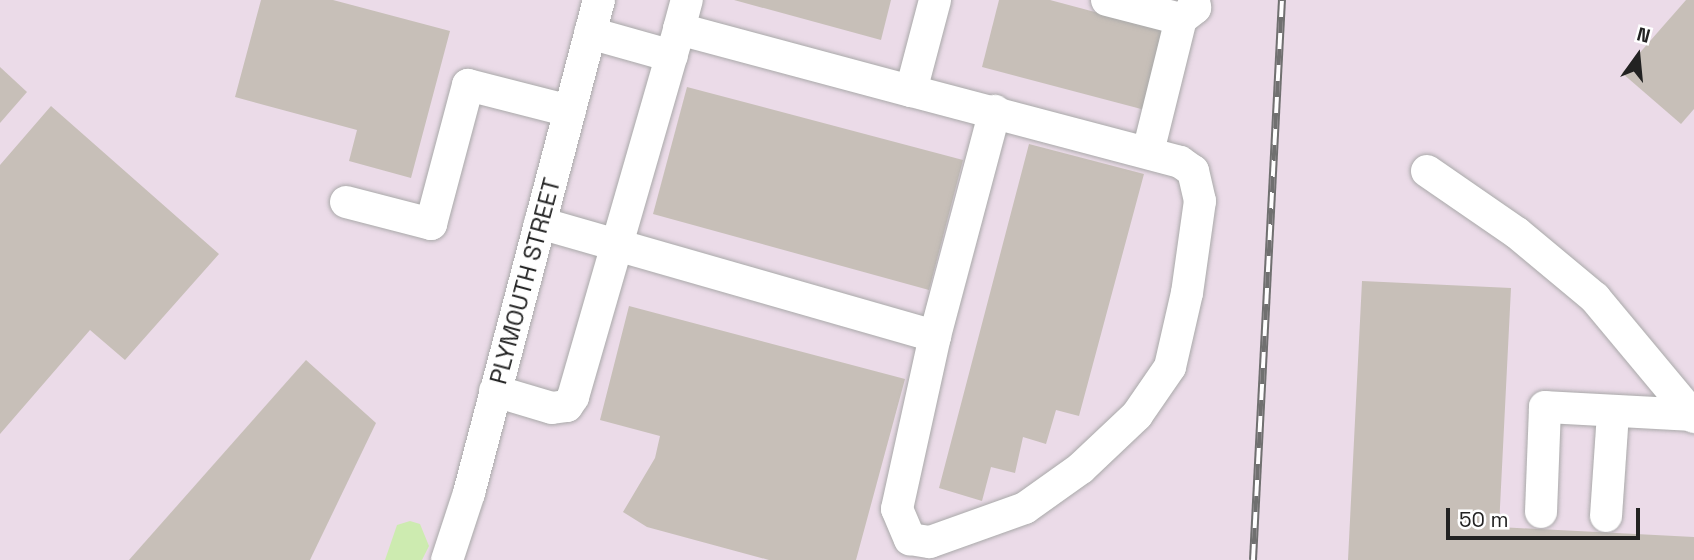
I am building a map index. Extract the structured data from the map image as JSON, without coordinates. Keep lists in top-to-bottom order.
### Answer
{
  "streets": {
    "street": ["PLYMOUTH STREET"]
  },
  "scale_bar": "50 m",
  "north": "top"
}
